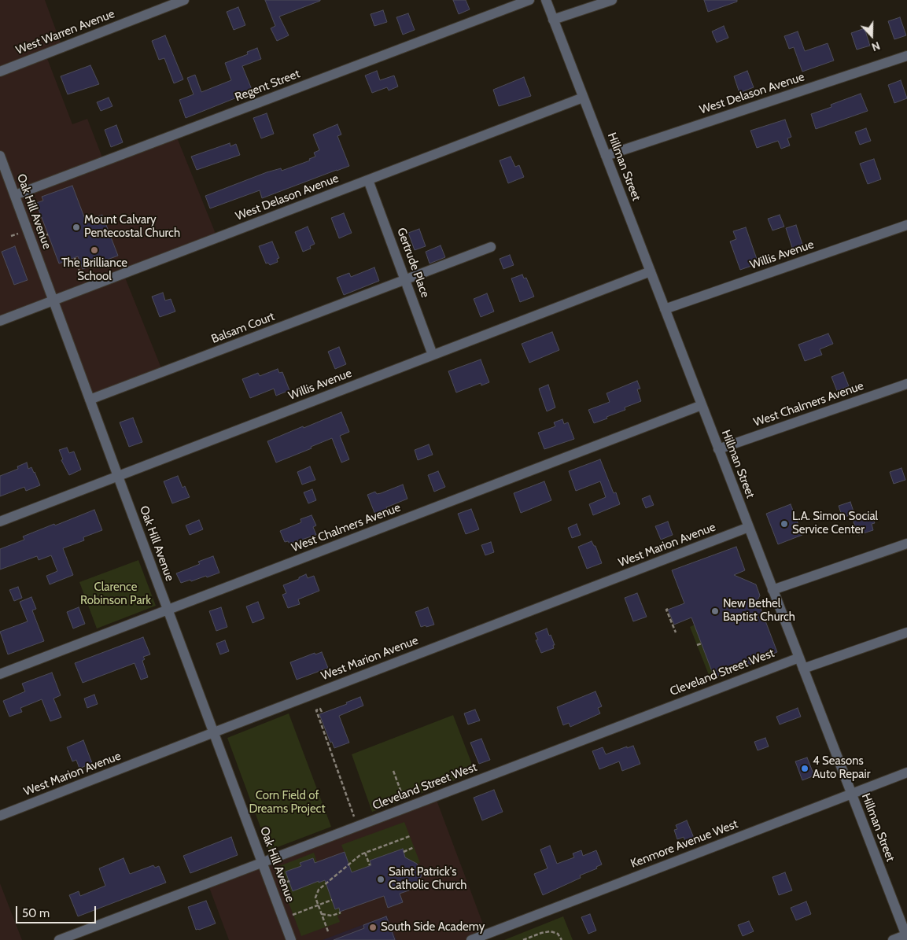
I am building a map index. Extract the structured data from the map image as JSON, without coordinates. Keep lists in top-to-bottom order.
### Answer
{
  "streets": {
    "street": [
      "West Warren Avenue",
      "Regent Street",
      "West Delason Avenue",
      "Hillman Street",
      "Oak Hill Avenue",
      "Willis Avenue",
      "Gertrude Place",
      "Balsam Court",
      "West Chalmers Avenue",
      "West Marion Avenue",
      "Cleveland Street West",
      "Kenmore Avenue West"
    ]
  },
  "crossings": [
    ["Regent Street", "Oak Hill Avenue"],
    ["West Delason Avenue", "Hillman Street"],
    ["West Delason Avenue", "Oak Hill Avenue"],
    ["West Delason Avenue", "Gertrude Place"],
    ["Hillman Street", "Willis Avenue"],
    ["Hillman Street", "West Chalmers Avenue"],
    ["Hillman Street", "West Marion Avenue"],
    ["Hillman Street", "Cleveland Street West"],
    ["Hillman Street", "Kenmore Avenue West"],
    ["Oak Hill Avenue", "Willis Avenue"],
    ["Oak Hill Avenue", "Balsam Court"],
    ["Oak Hill Avenue", "West Chalmers Avenue"],
    ["Oak Hill Avenue", "West Marion Avenue"],
    ["Oak Hill Avenue", "Cleveland Street West"],
    ["Willis Avenue", "Gertrude Place"],
    ["Gertrude Place", "Balsam Court"]
  ],
  "parks": ["Clarence Robinson Park", "Corn Field of Dreams Project"],
  "places": [
    "Mount Calvary Pentecostal Church",
    "The Brilliance School",
    "L.A. Simon Social Service Center",
    "New Bethel Baptist Church",
    "4 Seasons Auto Repair",
    "Saint Patrick's Catholic Church",
    "South Side Academy"
  ],
  "scale_bar": "50 m",
  "north": "bottom"
}
